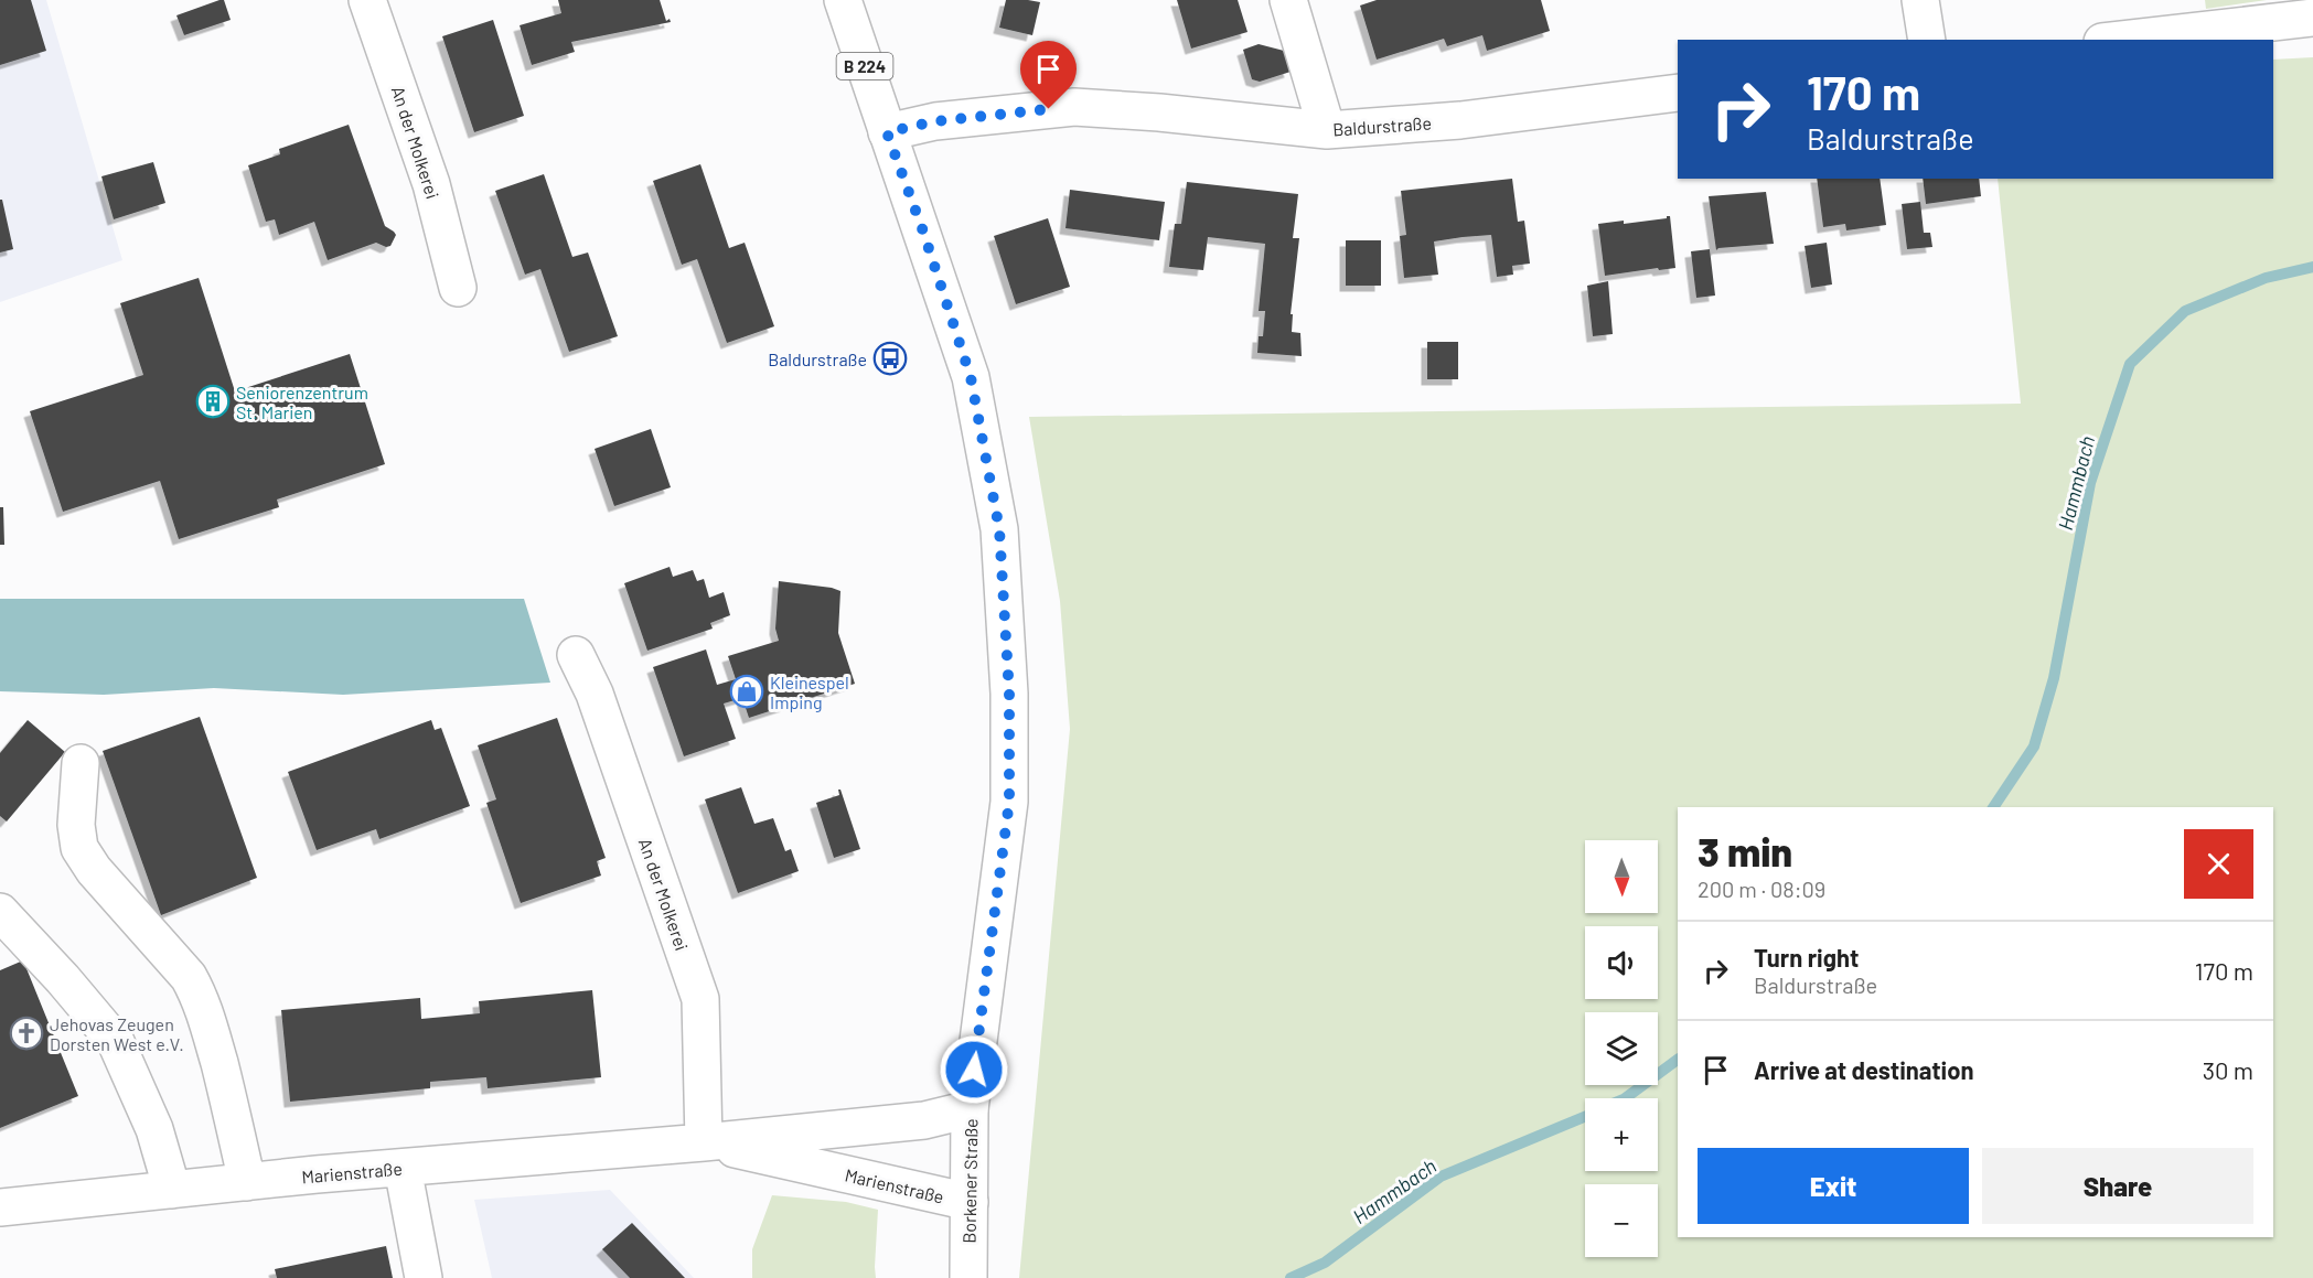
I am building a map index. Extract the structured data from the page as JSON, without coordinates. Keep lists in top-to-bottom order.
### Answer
{
  "streets": {
    "street": [
      "B 224",
      "Baldurstraße",
      "An der Molkerei",
      "Marienstraße",
      "Borkener Straße"
    ]
  },
  "crossings": [
    ["Baldurstraße", "Borkener Straße"],
    ["An der Molkerei", "Marienstraße"],
    ["Marienstraße", "Borkener Straße"]
  ],
  "water": ["Hammbach"],
  "places": {
    "bus stop": ["Baldurstraße"],
    "building": ["Seniorenzentrum St. Marien"],
    "shop": ["Kleinespel Imping"],
    "church": ["Jehovas Zeugen Dorsten West e.V."]
  },
  "north": "bottom",
  "page": {
    "turn": ["170 m", "Baldurstraße"],
    "heading": ["3 min", "200 m · 08:09"],
    "map_buttons": ["+", "−"],
    "list": [
      {
        "name": "Turn right",
        "note": "Baldurstraße",
        "value": "170 m"
      },
      {
        "name": "Arrive at destination",
        "value": "30 m"
      }
    ],
    "buttons": ["Exit", "Share"]
  }
}
